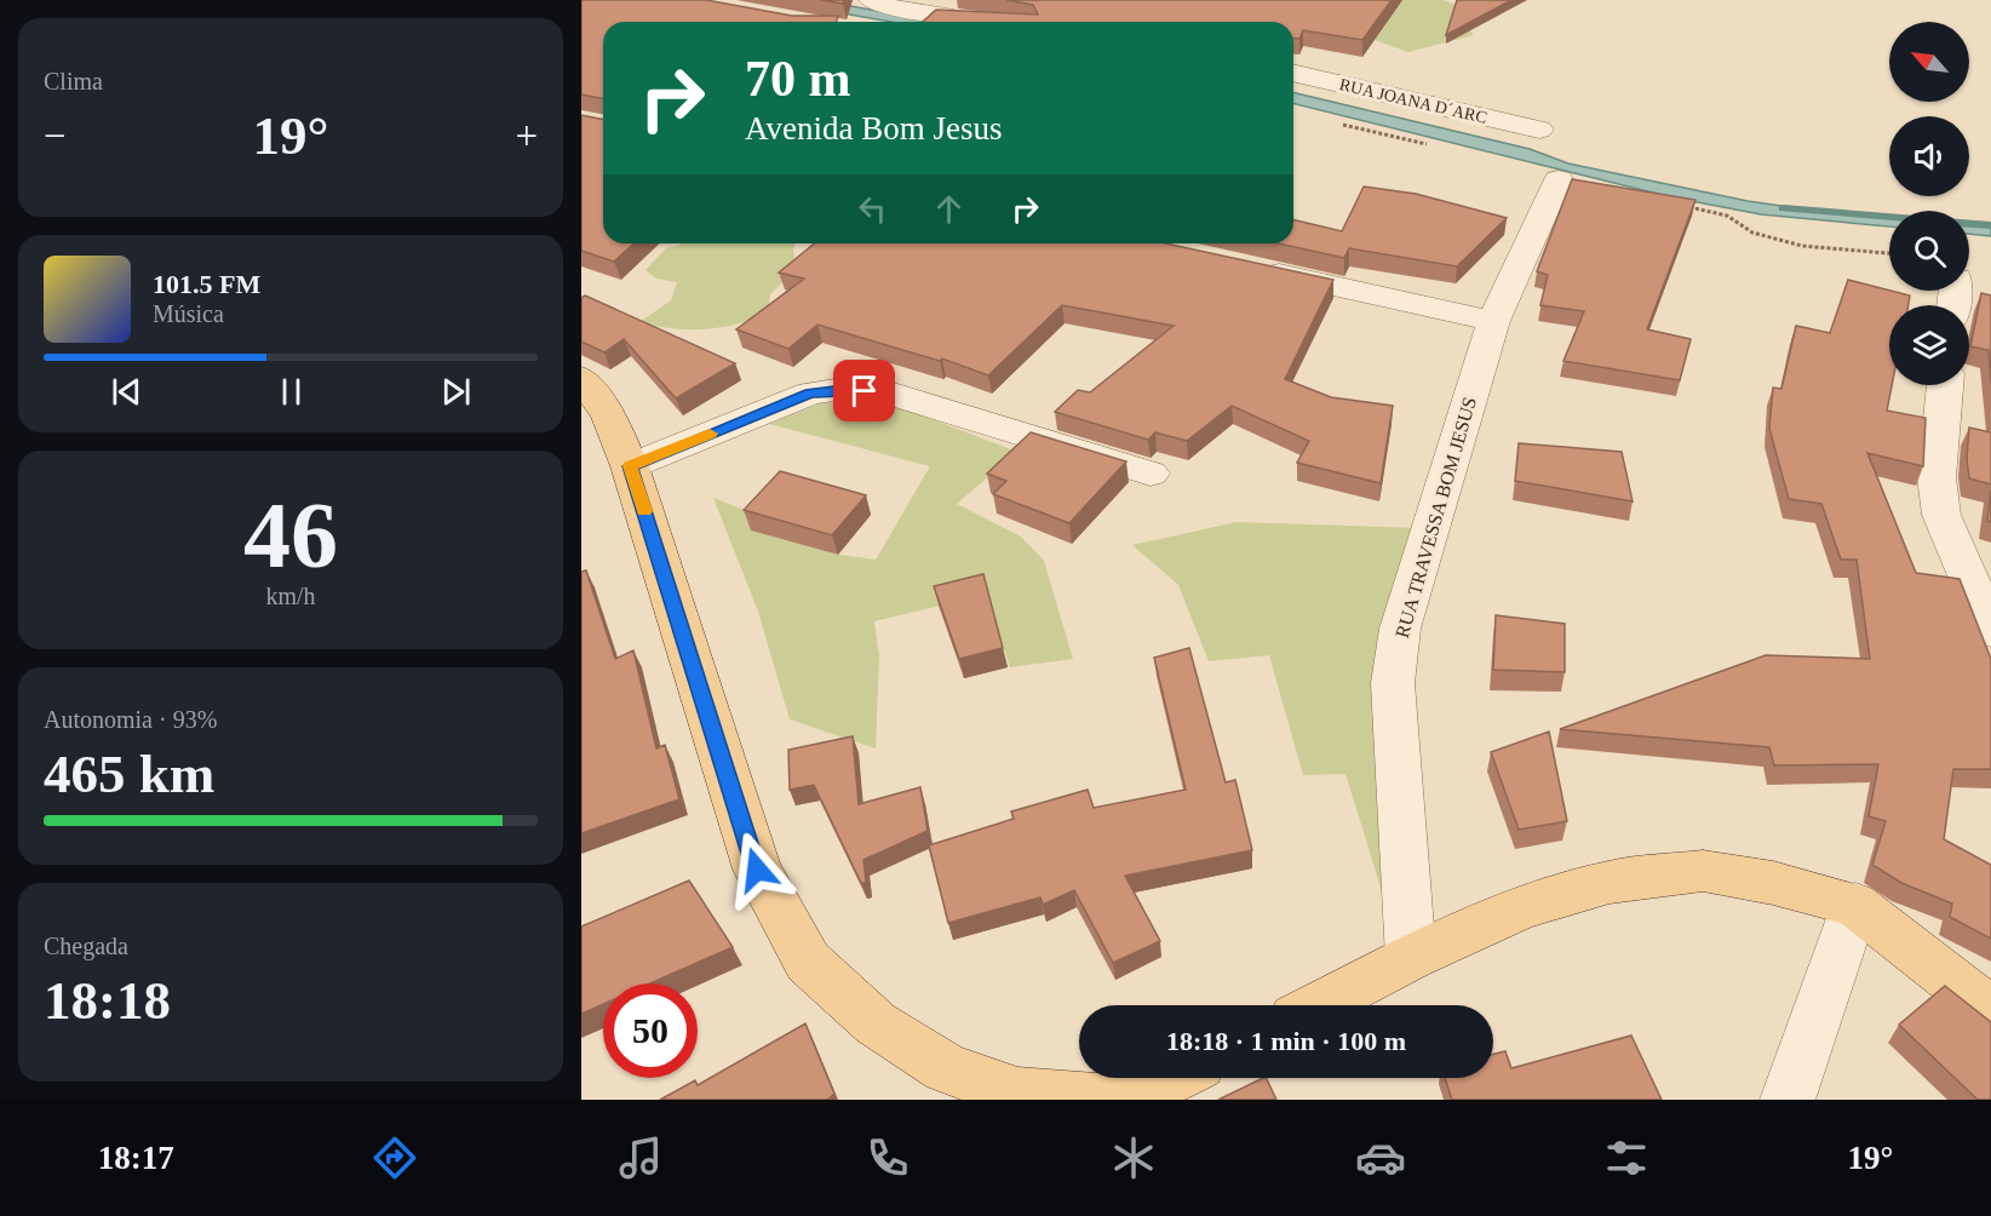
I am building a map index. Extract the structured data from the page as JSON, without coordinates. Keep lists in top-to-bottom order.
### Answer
{
  "streets": {
    "street": ["RUA JOANA D´ARC", "RUA TRAVESSA BOM JESUS"]
  },
  "north": "top left",
  "page": {
    "tile": [
      "Clima",
      ["46", "km/h"],
      ["Autonomia · 93%", "465 km"],
      ["Chegada", "18:18"]
    ],
    "turn": ["70 m", "Avenida Bom Jesus"],
    "heat": ["−", "19°", "+"],
    "song": ["101.5 FM", "Música"],
    "limit": "50",
    "trip": "18:18 · 1 min · 100 m",
    "tabs": ["18:17", "19°"]
  }
}
